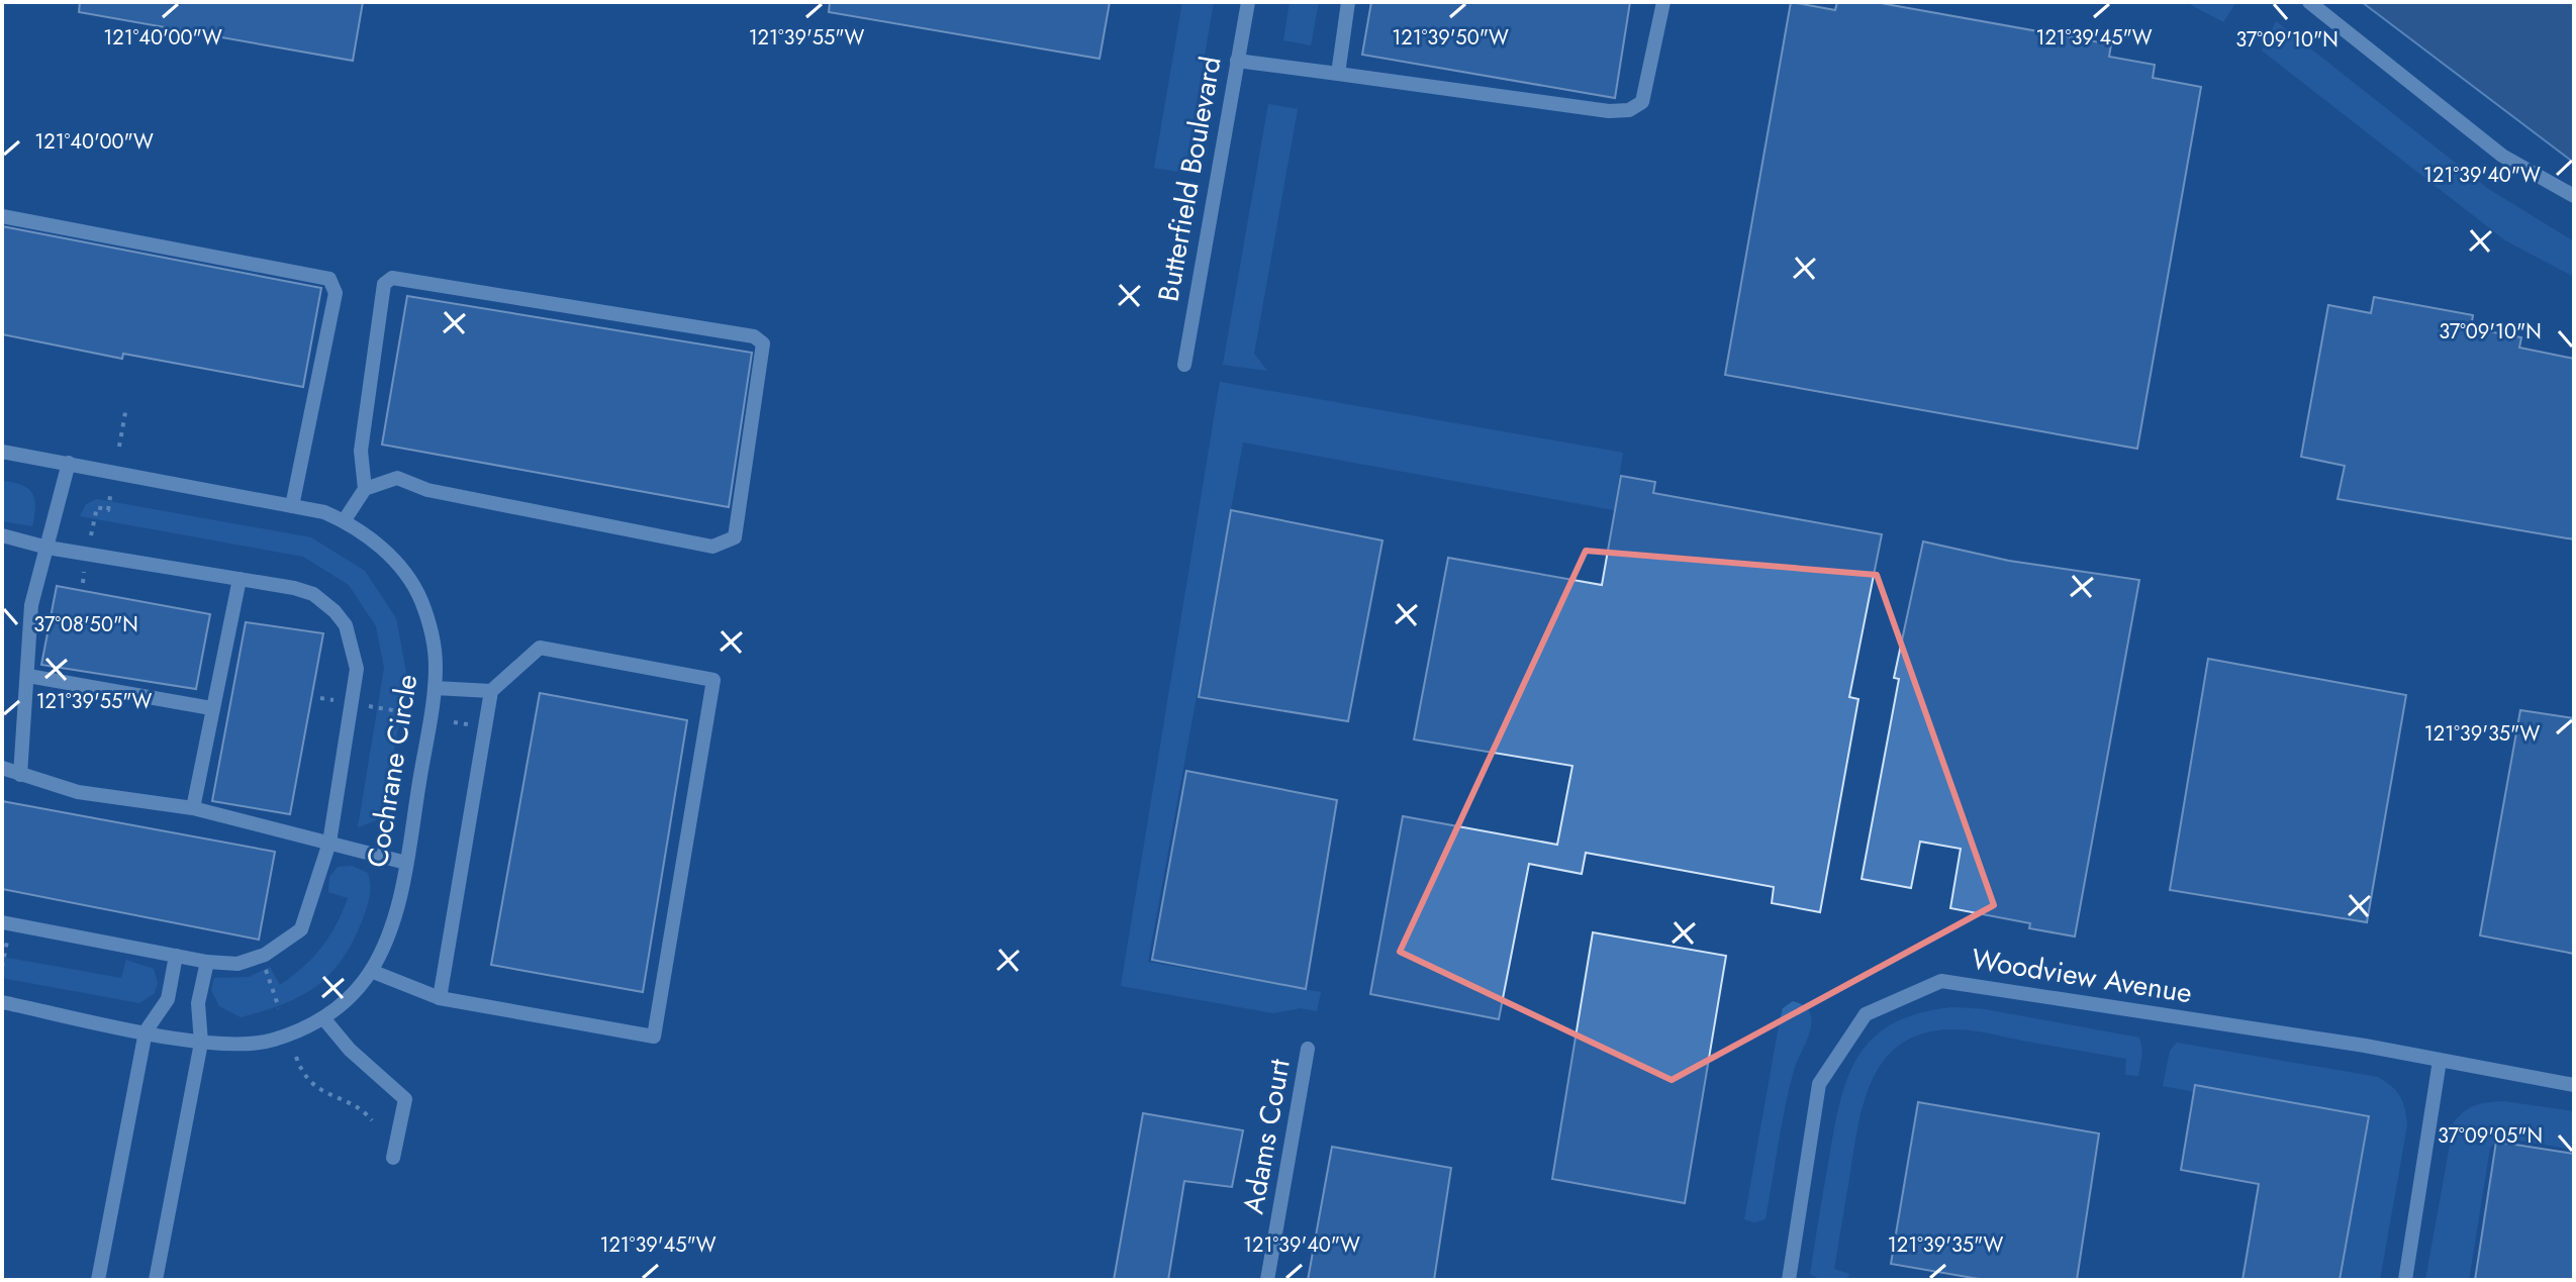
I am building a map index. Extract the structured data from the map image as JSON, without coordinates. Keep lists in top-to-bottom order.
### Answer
{
  "streets": {
    "street": [
      "Butterfield Boulevard",
      "Cochrane Circle",
      "Woodview Avenue",
      "Adams Court"
    ]
  },
  "coordinates": [
    "121°40'00\"W",
    "121°39'55\"W",
    "121°39'50\"W",
    "121°39'45\"W",
    "37°09'10\"N",
    "121°39'40\"W",
    "37°08'50\"N",
    "121°39'35\"W",
    "37°09'05\"N"
  ]
}
